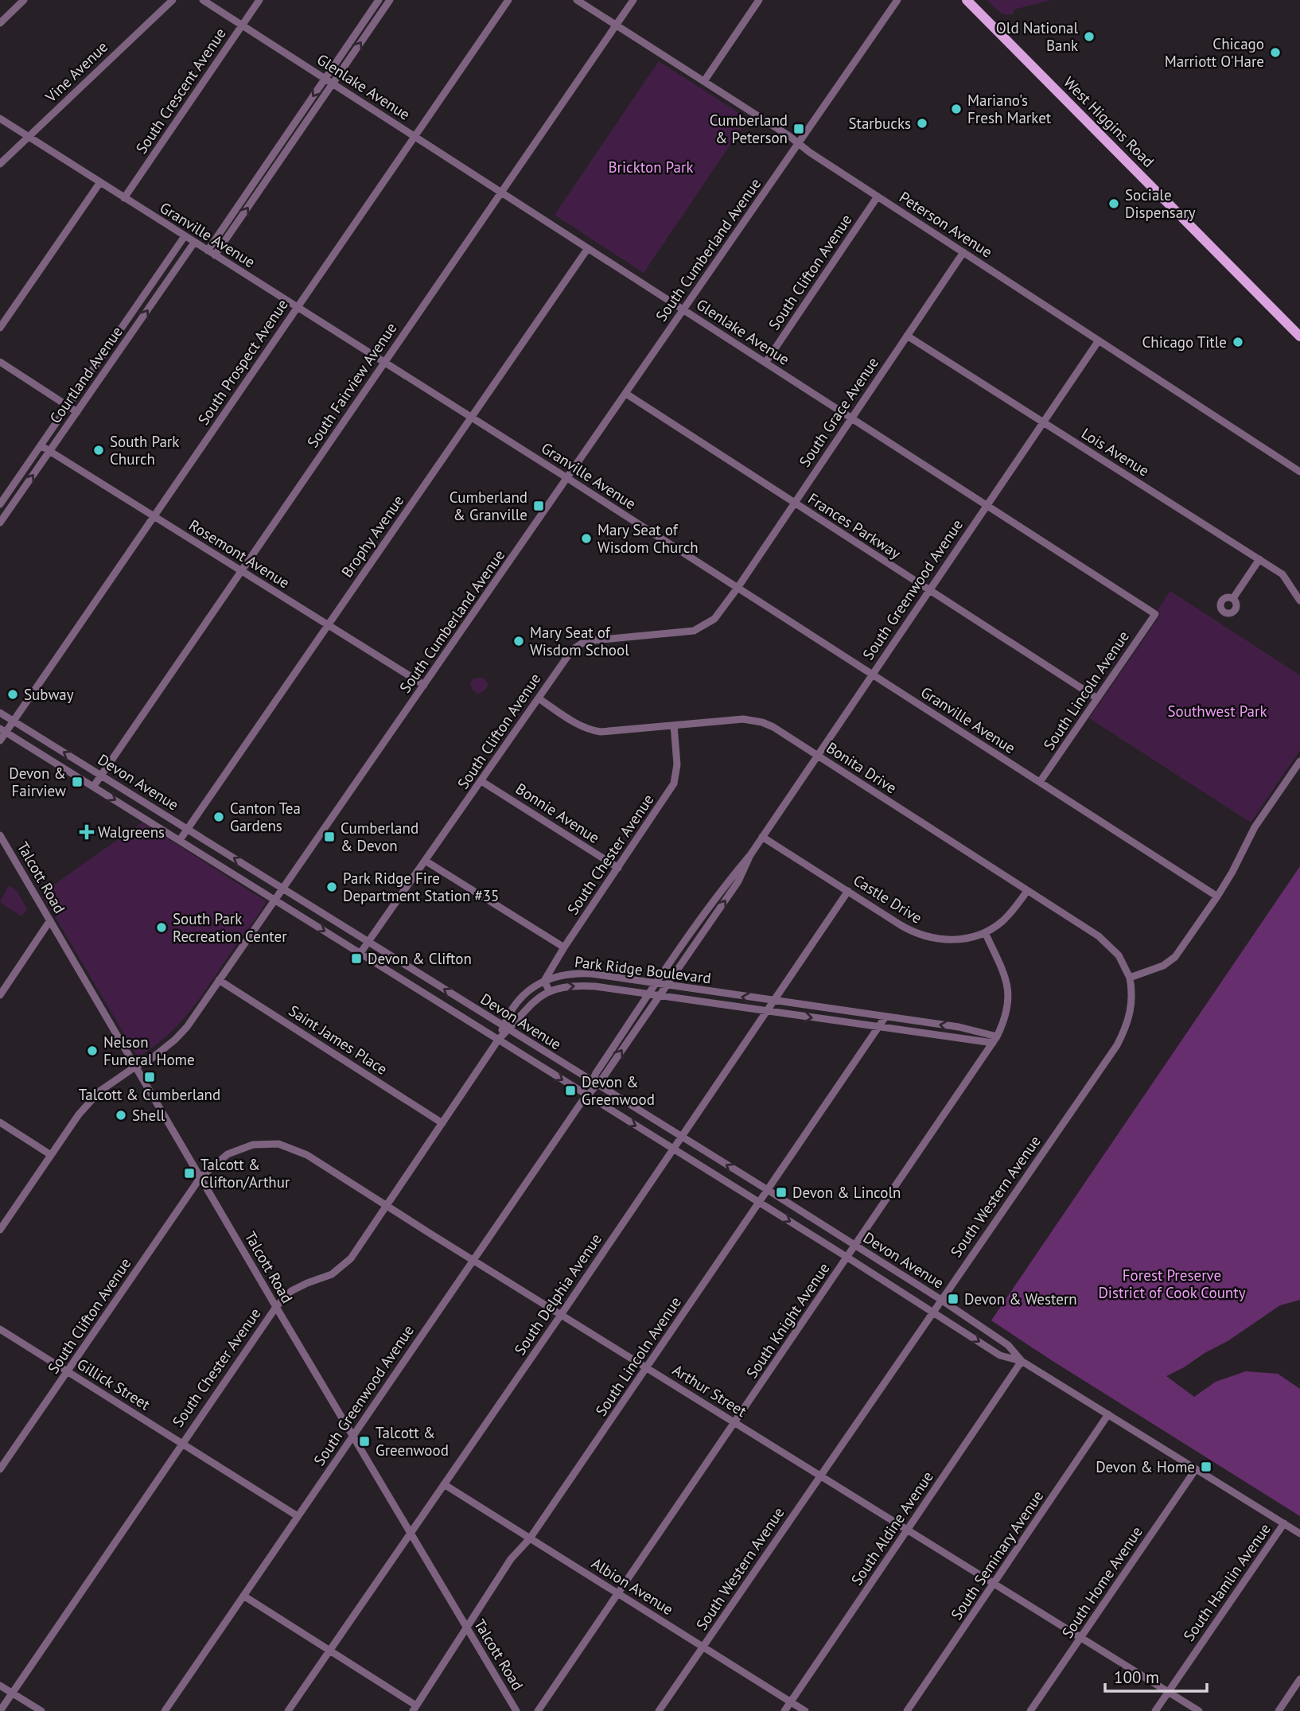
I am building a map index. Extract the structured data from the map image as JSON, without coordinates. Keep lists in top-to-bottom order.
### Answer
{
  "streets": {
    "main road": ["West Higgins Road"],
    "street": [
      "Vine Avenue",
      "Glenlake Avenue",
      "South Crescent Avenue",
      "Peterson Avenue",
      "Granville Avenue",
      "South Cumberland Avenue",
      "South Clifton Avenue",
      "South Prospect Avenue",
      "Courtland Avenue",
      "South Fairview Avenue",
      "South Grace Avenue",
      "Lois Avenue",
      "Frances Parkway",
      "Brophy Avenue",
      "Rosemont Avenue",
      "South Greenwood Avenue",
      "South Lincoln Avenue",
      "Bonita Drive",
      "Devon Avenue",
      "Bonnie Avenue",
      "South Chester Avenue",
      "Talcott Road",
      "Castle Drive",
      "Park Ridge Boulevard",
      "Saint James Place",
      "South Western Avenue",
      "South Delphia Avenue",
      "South Knight Avenue",
      "Gillick Street",
      "Arthur Street",
      "South Aldine Avenue",
      "South Seminary Avenue",
      "South Home Avenue",
      "South Hamlin Avenue",
      "Albion Avenue"
    ]
  },
  "crossings": [
    ["Vine Avenue", "Granville Avenue"],
    ["Glenlake Avenue", "South Crescent Avenue"],
    ["Glenlake Avenue", "South Cumberland Avenue"],
    ["Glenlake Avenue", "South Clifton Avenue"],
    ["Glenlake Avenue", "South Prospect Avenue"],
    ["Glenlake Avenue", "South Fairview Avenue"],
    ["Glenlake Avenue", "South Grace Avenue"],
    ["Glenlake Avenue", "Brophy Avenue"],
    ["Glenlake Avenue", "South Greenwood Avenue"],
    ["Glenlake Avenue", "South Lincoln Avenue"],
    ["South Crescent Avenue", "Granville Avenue"],
    ["Peterson Avenue", "South Cumberland Avenue"],
    ["Peterson Avenue", "South Clifton Avenue"],
    ["Peterson Avenue", "South Fairview Avenue"],
    ["Peterson Avenue", "South Grace Avenue"],
    ["Peterson Avenue", "South Greenwood Avenue"],
    ["Granville Avenue", "South Cumberland Avenue"],
    ["Granville Avenue", "South Clifton Avenue"],
    ["Granville Avenue", "South Prospect Avenue"],
    ["Granville Avenue", "Courtland Avenue"],
    ["Granville Avenue", "South Fairview Avenue"],
    ["Granville Avenue", "South Grace Avenue"],
    ["Granville Avenue", "Brophy Avenue"],
    ["Granville Avenue", "South Greenwood Avenue"],
    ["Granville Avenue", "South Lincoln Avenue"],
    ["South Cumberland Avenue", "Frances Parkway"],
    ["South Cumberland Avenue", "Rosemont Avenue"],
    ["South Cumberland Avenue", "Devon Avenue"],
    ["South Cumberland Avenue", "Talcott Road"],
    ["South Cumberland Avenue", "Saint James Place"],
    ["South Clifton Avenue", "South Grace Avenue"],
    ["South Clifton Avenue", "Bonita Drive"],
    ["South Clifton Avenue", "Devon Avenue"],
    ["South Clifton Avenue", "Bonnie Avenue"],
    ["South Clifton Avenue", "Talcott Road"],
    ["South Clifton Avenue", "Gillick Street"],
    ["South Clifton Avenue", "Arthur Street"],
    ["South Prospect Avenue", "Rosemont Avenue"],
    ["South Prospect Avenue", "Devon Avenue"],
    ["Courtland Avenue", "Rosemont Avenue"],
    ["South Fairview Avenue", "Rosemont Avenue"],
    ["South Fairview Avenue", "Devon Avenue"],
    ["South Grace Avenue", "Lois Avenue"],
    ["South Grace Avenue", "Frances Parkway"],
    ["Lois Avenue", "South Greenwood Avenue"],
    ["Frances Parkway", "South Greenwood Avenue"],
    ["Frances Parkway", "South Lincoln Avenue"],
    ["Brophy Avenue", "Rosemont Avenue"],
    ["Brophy Avenue", "Devon Avenue"],
    ["South Greenwood Avenue", "Bonita Drive"],
    ["South Greenwood Avenue", "Devon Avenue"],
    ["South Greenwood Avenue", "Talcott Road"],
    ["South Greenwood Avenue", "Castle Drive"],
    ["South Greenwood Avenue", "Park Ridge Boulevard"],
    ["South Greenwood Avenue", "Gillick Street"],
    ["South Greenwood Avenue", "Arthur Street"],
    ["South Lincoln Avenue", "Devon Avenue"],
    ["South Lincoln Avenue", "Talcott Road"],
    ["South Lincoln Avenue", "Park Ridge Boulevard"],
    ["South Lincoln Avenue", "Arthur Street"],
    ["South Lincoln Avenue", "Albion Avenue"],
    ["Bonita Drive", "South Chester Avenue"],
    ["Bonita Drive", "Castle Drive"],
    ["Bonita Drive", "South Western Avenue"],
    ["Devon Avenue", "South Chester Avenue"],
    ["Devon Avenue", "Park Ridge Boulevard"],
    ["Devon Avenue", "South Western Avenue"],
    ["Devon Avenue", "South Delphia Avenue"],
    ["Devon Avenue", "South Knight Avenue"],
    ["Devon Avenue", "South Aldine Avenue"],
    ["Devon Avenue", "South Seminary Avenue"],
    ["Devon Avenue", "South Home Avenue"],
    ["Devon Avenue", "South Hamlin Avenue"],
    ["Bonnie Avenue", "South Chester Avenue"],
    ["South Chester Avenue", "Talcott Road"],
    ["South Chester Avenue", "Park Ridge Boulevard"],
    ["South Chester Avenue", "Saint James Place"],
    ["South Chester Avenue", "Gillick Street"],
    ["South Chester Avenue", "Arthur Street"],
    ["Talcott Road", "South Delphia Avenue"],
    ["Talcott Road", "Arthur Street"],
    ["Castle Drive", "South Delphia Avenue"],
    ["Castle Drive", "South Knight Avenue"],
    ["Park Ridge Boulevard", "South Delphia Avenue"],
    ["Park Ridge Boulevard", "South Knight Avenue"],
    ["South Western Avenue", "Arthur Street"],
    ["South Western Avenue", "Albion Avenue"],
    ["South Delphia Avenue", "Arthur Street"],
    ["South Delphia Avenue", "Albion Avenue"],
    ["South Knight Avenue", "Arthur Street"],
    ["South Knight Avenue", "Albion Avenue"],
    ["Arthur Street", "South Aldine Avenue"],
    ["Arthur Street", "South Seminary Avenue"],
    ["Arthur Street", "South Home Avenue"],
    ["Arthur Street", "South Hamlin Avenue"],
    ["South Aldine Avenue", "Albion Avenue"]
  ],
  "parks": ["Brickton Park", "Southwest Park", "Forest Preserve District of Cook County"],
  "places": {
    "other": [
      "Old National Bank",
      "Chicago Marriott O'Hare",
      "Mariano's Fresh Market",
      "Starbucks",
      "Sociale Dispensary",
      "Chicago Title",
      "South Park Church",
      "Mary Seat of Wisdom Church",
      "Mary Seat of Wisdom School",
      "Subway",
      "Canton Tea Gardens",
      "Park Ridge Fire Department Station #35",
      "South Park Recreation Center",
      "Nelson Funeral Home",
      "Shell"
    ],
    "transit": [
      "Cumberland & Peterson",
      "Cumberland & Granville",
      "Devon & Fairview",
      "Cumberland & Devon",
      "Devon & Clifton",
      "Talcott & Cumberland",
      "Devon & Greenwood",
      "Talcott & Clifton/Arthur",
      "Devon & Lincoln",
      "Devon & Western",
      "Talcott & Greenwood",
      "Devon & Home"
    ],
    "health": ["Walgreens"]
  },
  "scale_bar": "100 m"
}
